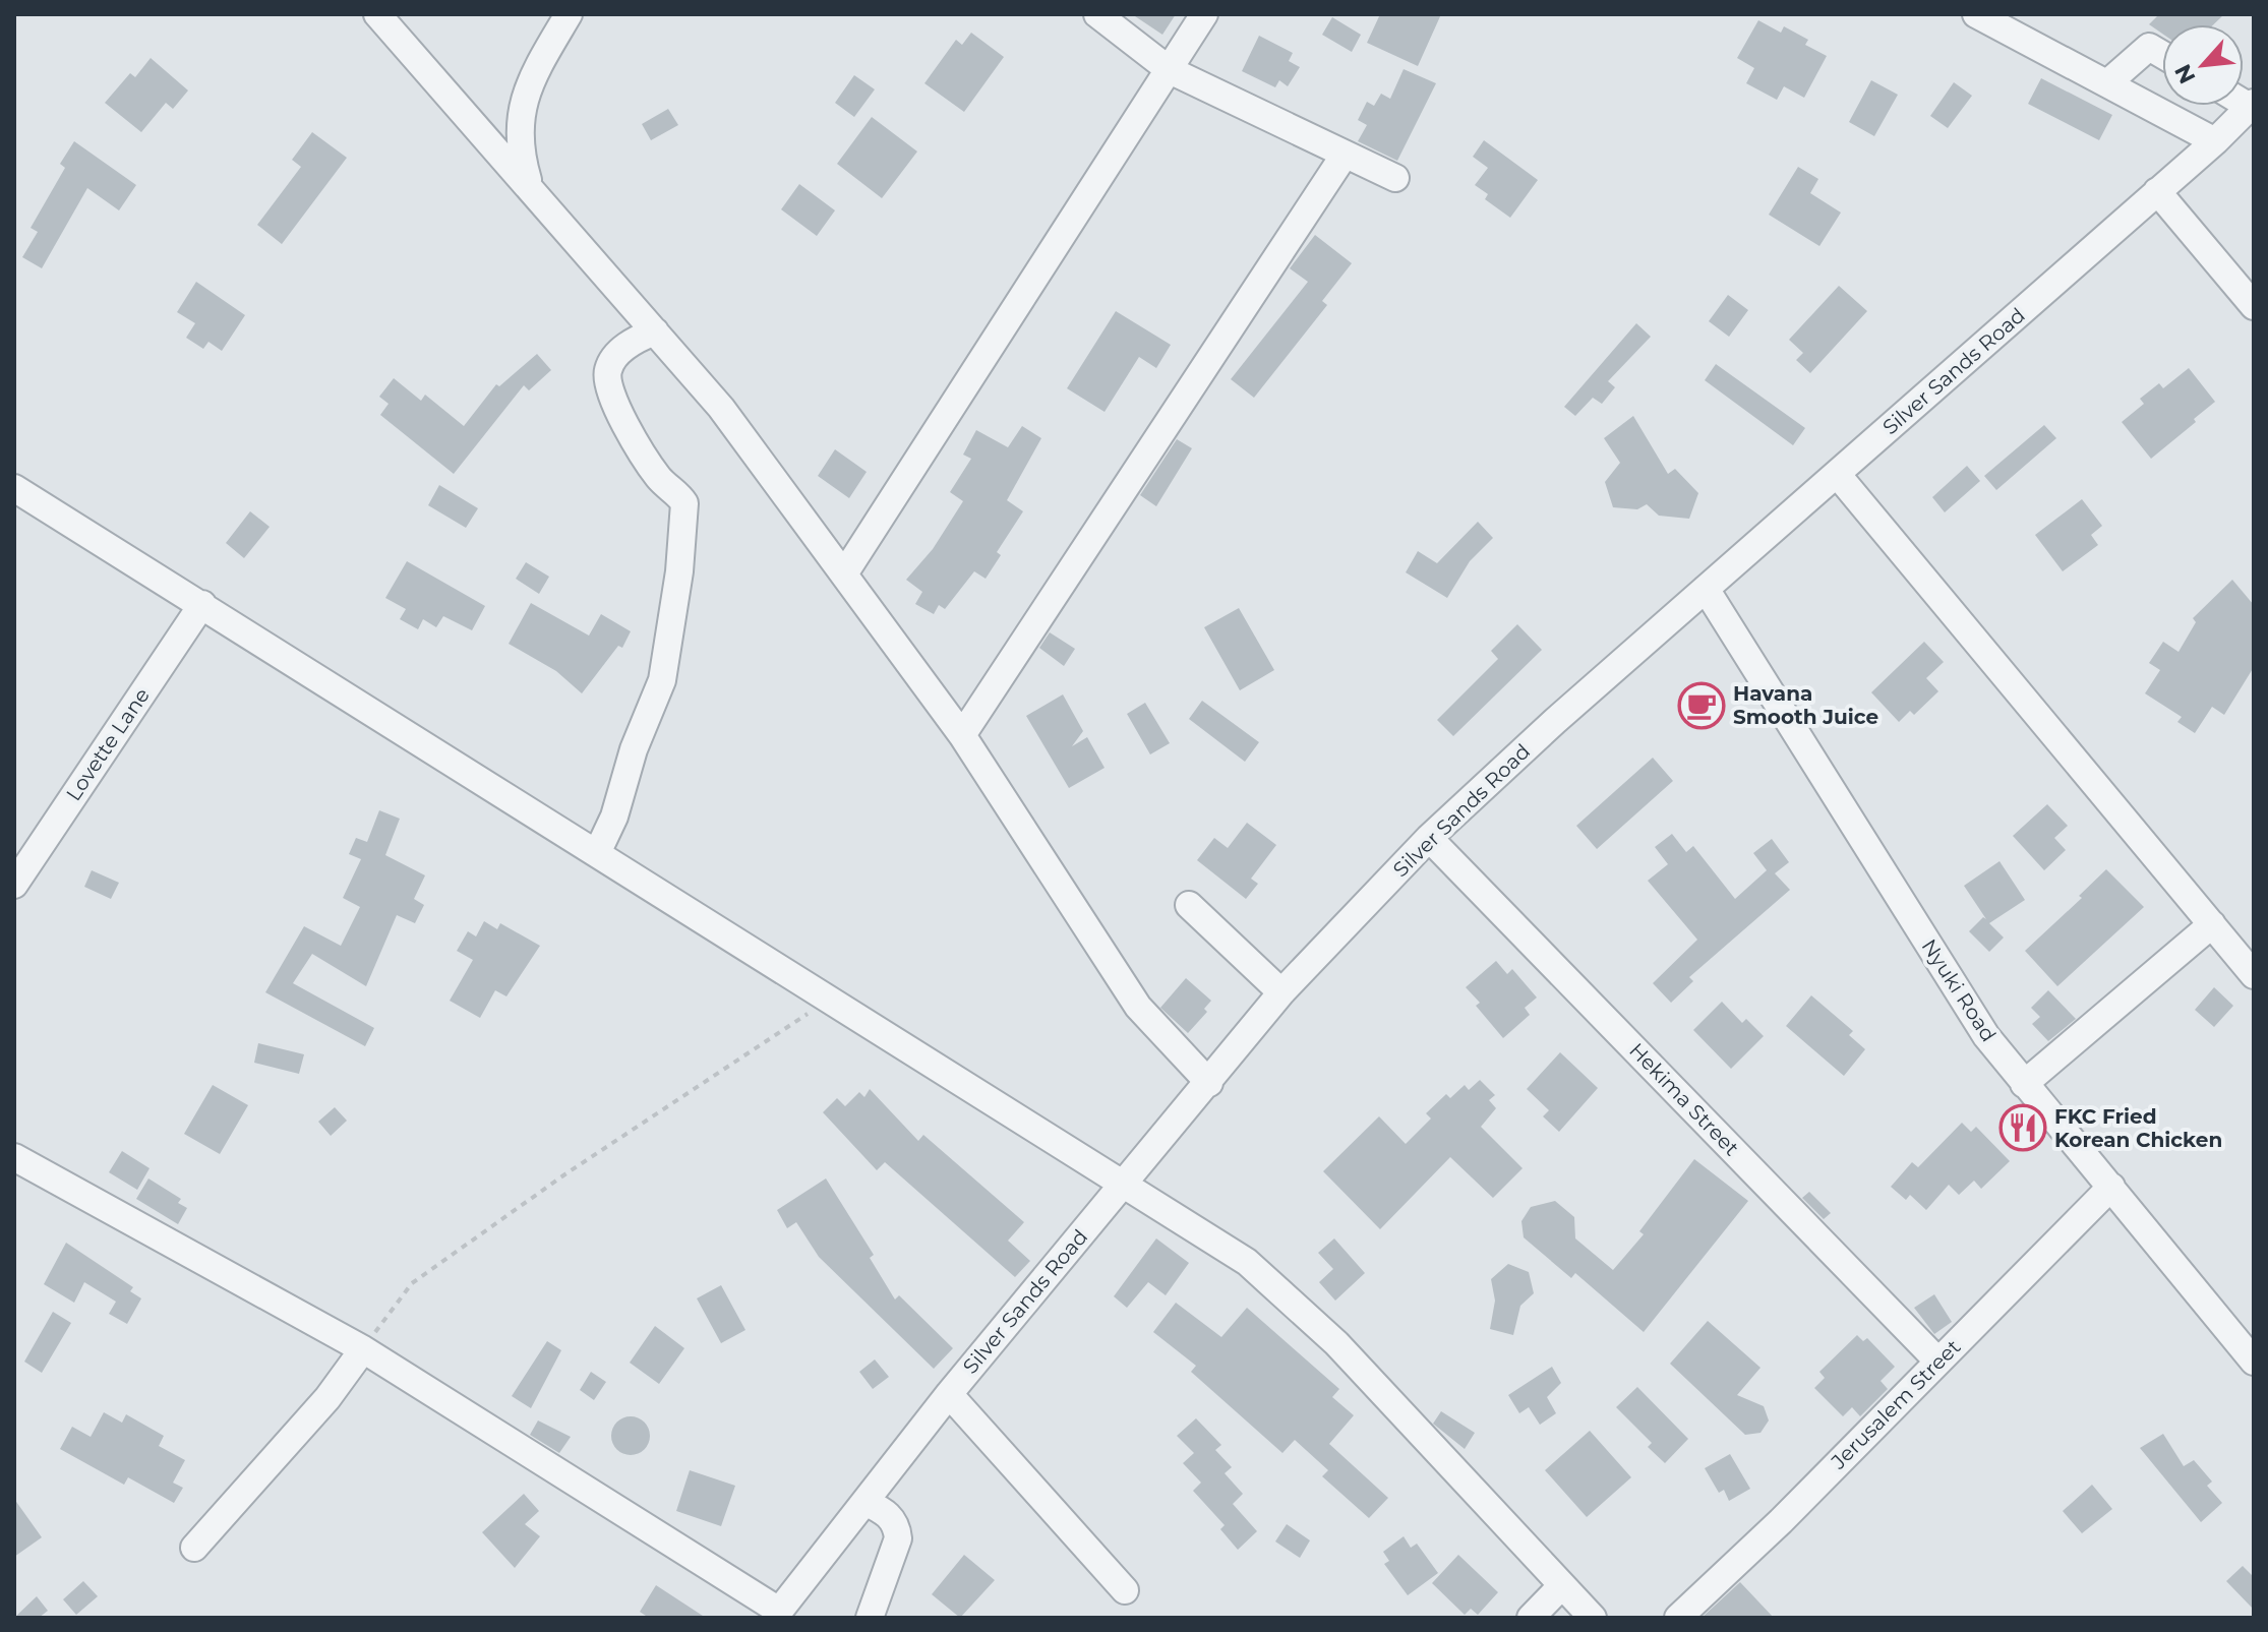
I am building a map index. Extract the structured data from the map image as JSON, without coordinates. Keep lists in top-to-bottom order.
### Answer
{
  "streets": {
    "street": [
      "Silver Sands Road",
      "Lovette Lane",
      "Nyuki Road",
      "Hekima Street",
      "Jerusalem Street"
    ]
  },
  "crossings": [
    ["Silver Sands Road", "Nyuki Road"],
    ["Silver Sands Road", "Hekima Street"],
    ["Nyuki Road", "Jerusalem Street"],
    ["Hekima Street", "Jerusalem Street"]
  ],
  "places": {
    "cafe": ["Havana Smooth Juice"],
    "restaurant": ["FKC Fried Korean Chicken"]
  },
  "north": "bottom left"
}
